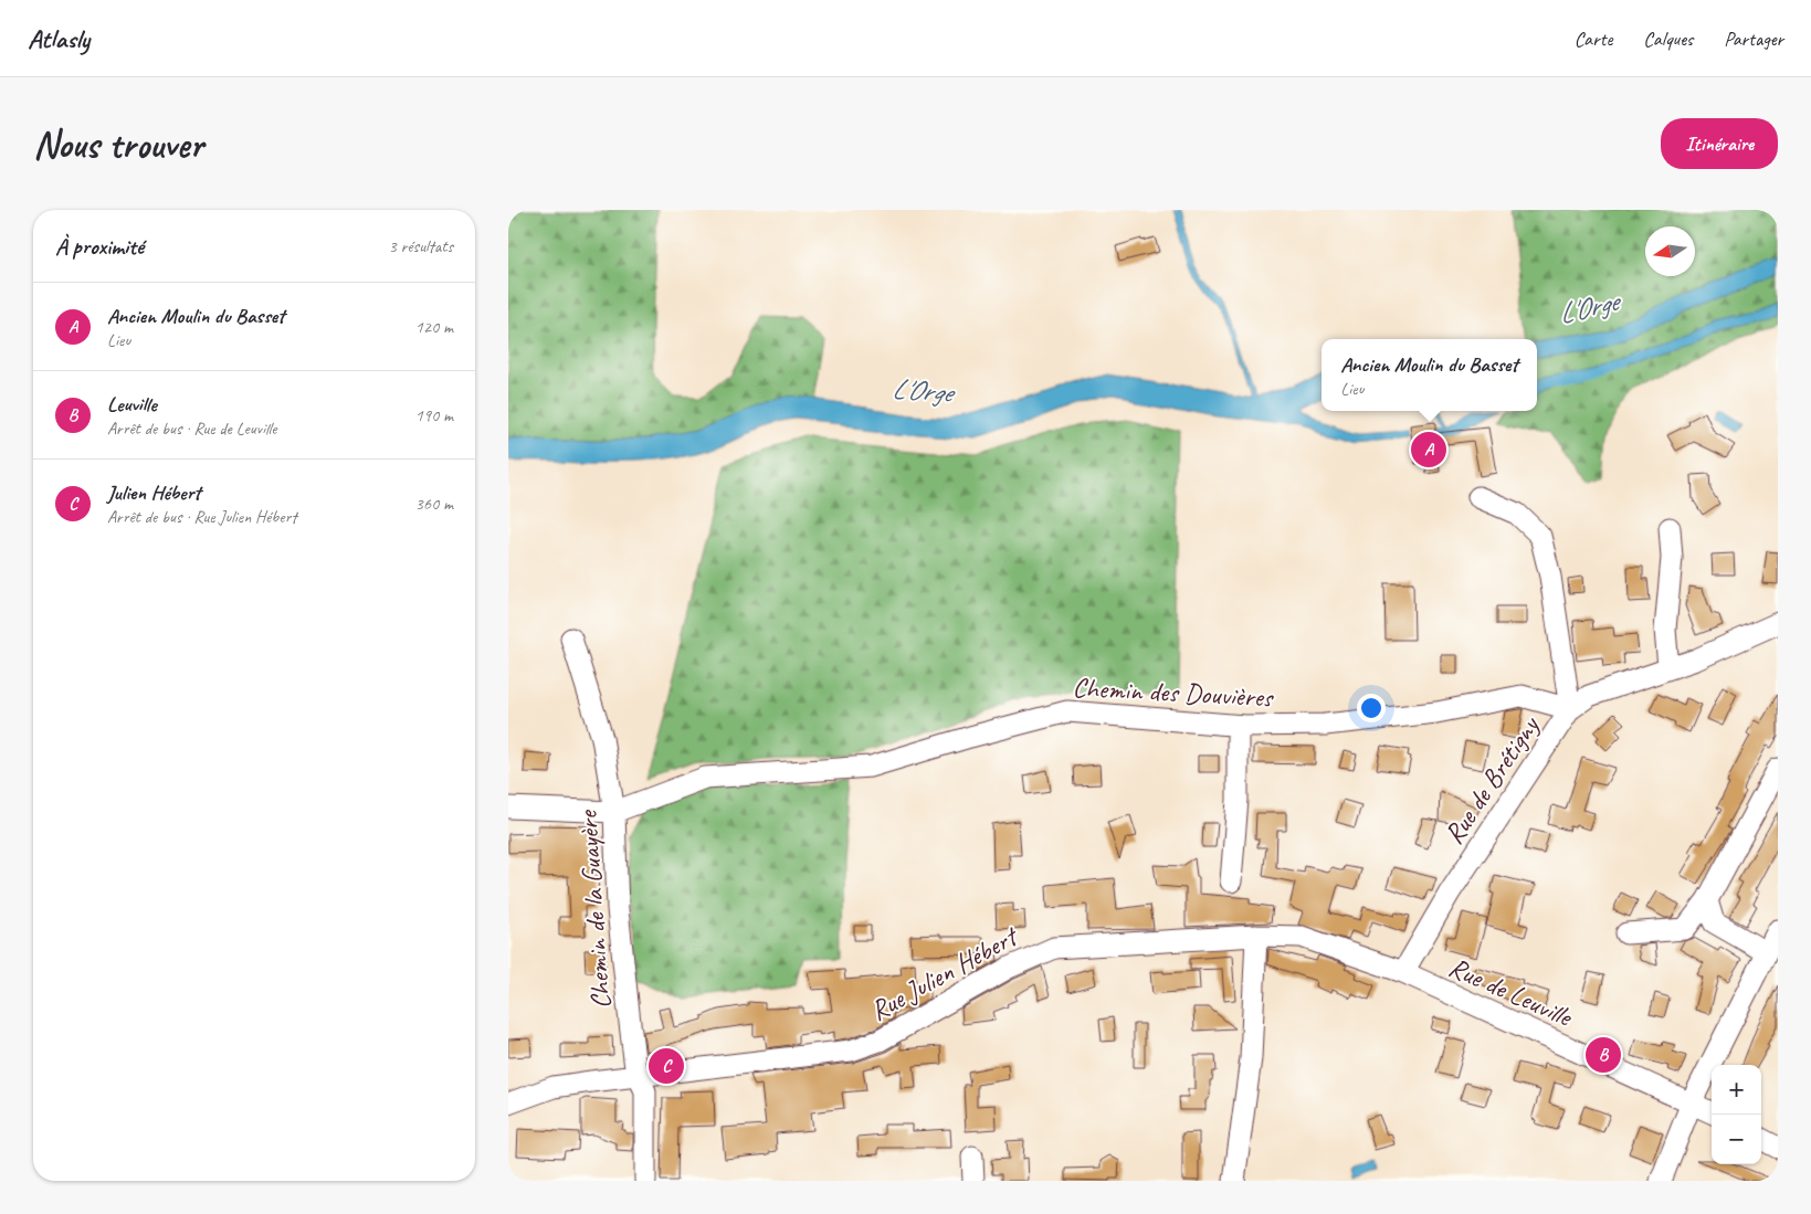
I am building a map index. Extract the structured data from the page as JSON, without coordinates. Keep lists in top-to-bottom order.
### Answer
{
  "streets": {
    "street": [
      "Chemin des Douvières",
      "Rue de Brétigny",
      "Chemin de la Guayère",
      "Rue Julien Hébert",
      "Rue de Leuville"
    ]
  },
  "crossings": [
    ["Chemin des Douvières", "Rue de Brétigny"],
    ["Chemin des Douvières", "Chemin de la Guayère"],
    ["Rue de Brétigny", "Rue Julien Hébert"],
    ["Rue de Brétigny", "Rue de Leuville"],
    ["Chemin de la Guayère", "Rue Julien Hébert"],
    ["Rue Julien Hébert", "Rue de Leuville"]
  ],
  "water": ["L'Orge"],
  "north": "left",
  "page": {
    "header": "Atlasly",
    "nav": ["Carte", "Calques", "Partager"],
    "buttons": "Itinéraire",
    "title": "Nous trouver",
    "heading": ["À proximité", "3 résultats"],
    "list": [
      {
        "mark": "A",
        "name": "Ancien Moulin du Basset",
        "note": "Lieu",
        "value": "120 m"
      },
      {
        "mark": "B",
        "name": "Leuville",
        "note": "Arrêt de bus · Rue de Leuville",
        "value": "190 m"
      },
      {
        "mark": "C",
        "name": "Julien Hébert",
        "note": "Arrêt de bus · Rue Julien Hébert",
        "value": "360 m"
      }
    ],
    "popup": ["Ancien Moulin du Basset", "Lieu"],
    "pins": ["A", "B", "C"],
    "map_buttons": ["+", "−"]
  }
}
